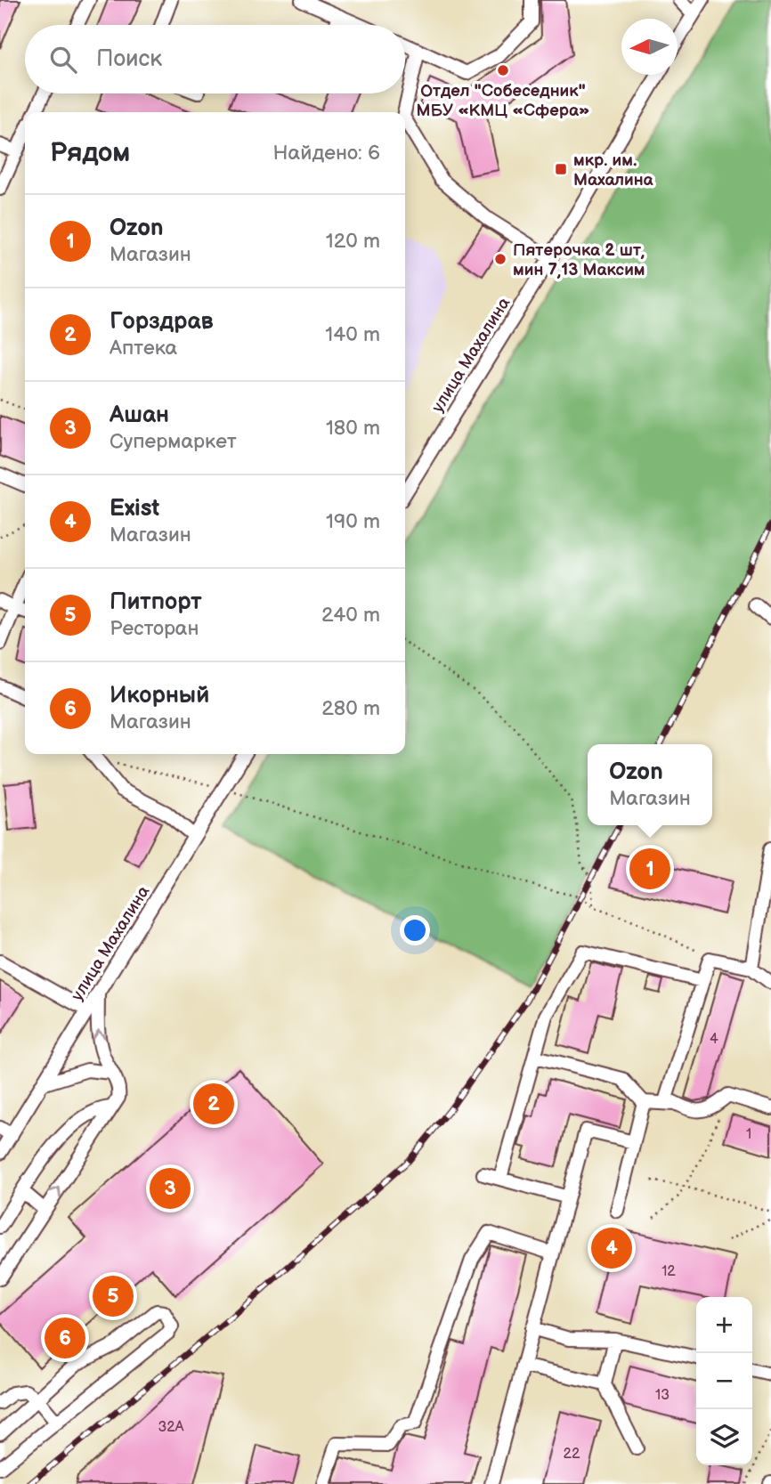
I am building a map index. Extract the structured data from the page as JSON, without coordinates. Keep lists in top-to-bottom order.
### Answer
{
  "streets": {
    "street": ["улица Махалина"]
  },
  "places": {
    "other": ["Отдел \"Собеседник\" МБУ «КМЦ «Сфера»", "Пятерочка 2 шт, мин 7,13 Максим"],
    "transit": ["мкр. им. Махалина"]
  },
  "house_numbers": [
    "4",
    "1",
    "12",
    "13",
    "32А",
    "22"
  ],
  "north": "left",
  "page": {
    "search": "Поиск",
    "heading": ["Рядом", "Найдено: 6"],
    "list": [
      {
        "mark": "1",
        "name": "Ozon",
        "note": "Магазин",
        "value": "120 m"
      },
      {
        "mark": "2",
        "name": "Горздрав",
        "note": "Аптека",
        "value": "140 m"
      },
      {
        "mark": "3",
        "name": "Ашан",
        "note": "Супермаркет",
        "value": "180 m"
      },
      {
        "mark": "4",
        "name": "Exist",
        "note": "Магазин",
        "value": "190 m"
      },
      {
        "mark": "5",
        "name": "Питпорт",
        "note": "Ресторан",
        "value": "240 m"
      },
      {
        "mark": "6",
        "name": "Икорный",
        "note": "Магазин",
        "value": "280 m"
      }
    ],
    "popup": ["Ozon", "Магазин"],
    "pins": [
      "1",
      "2",
      "3",
      "4",
      "5",
      "6"
    ],
    "map_buttons": ["+", "−"]
  }
}
